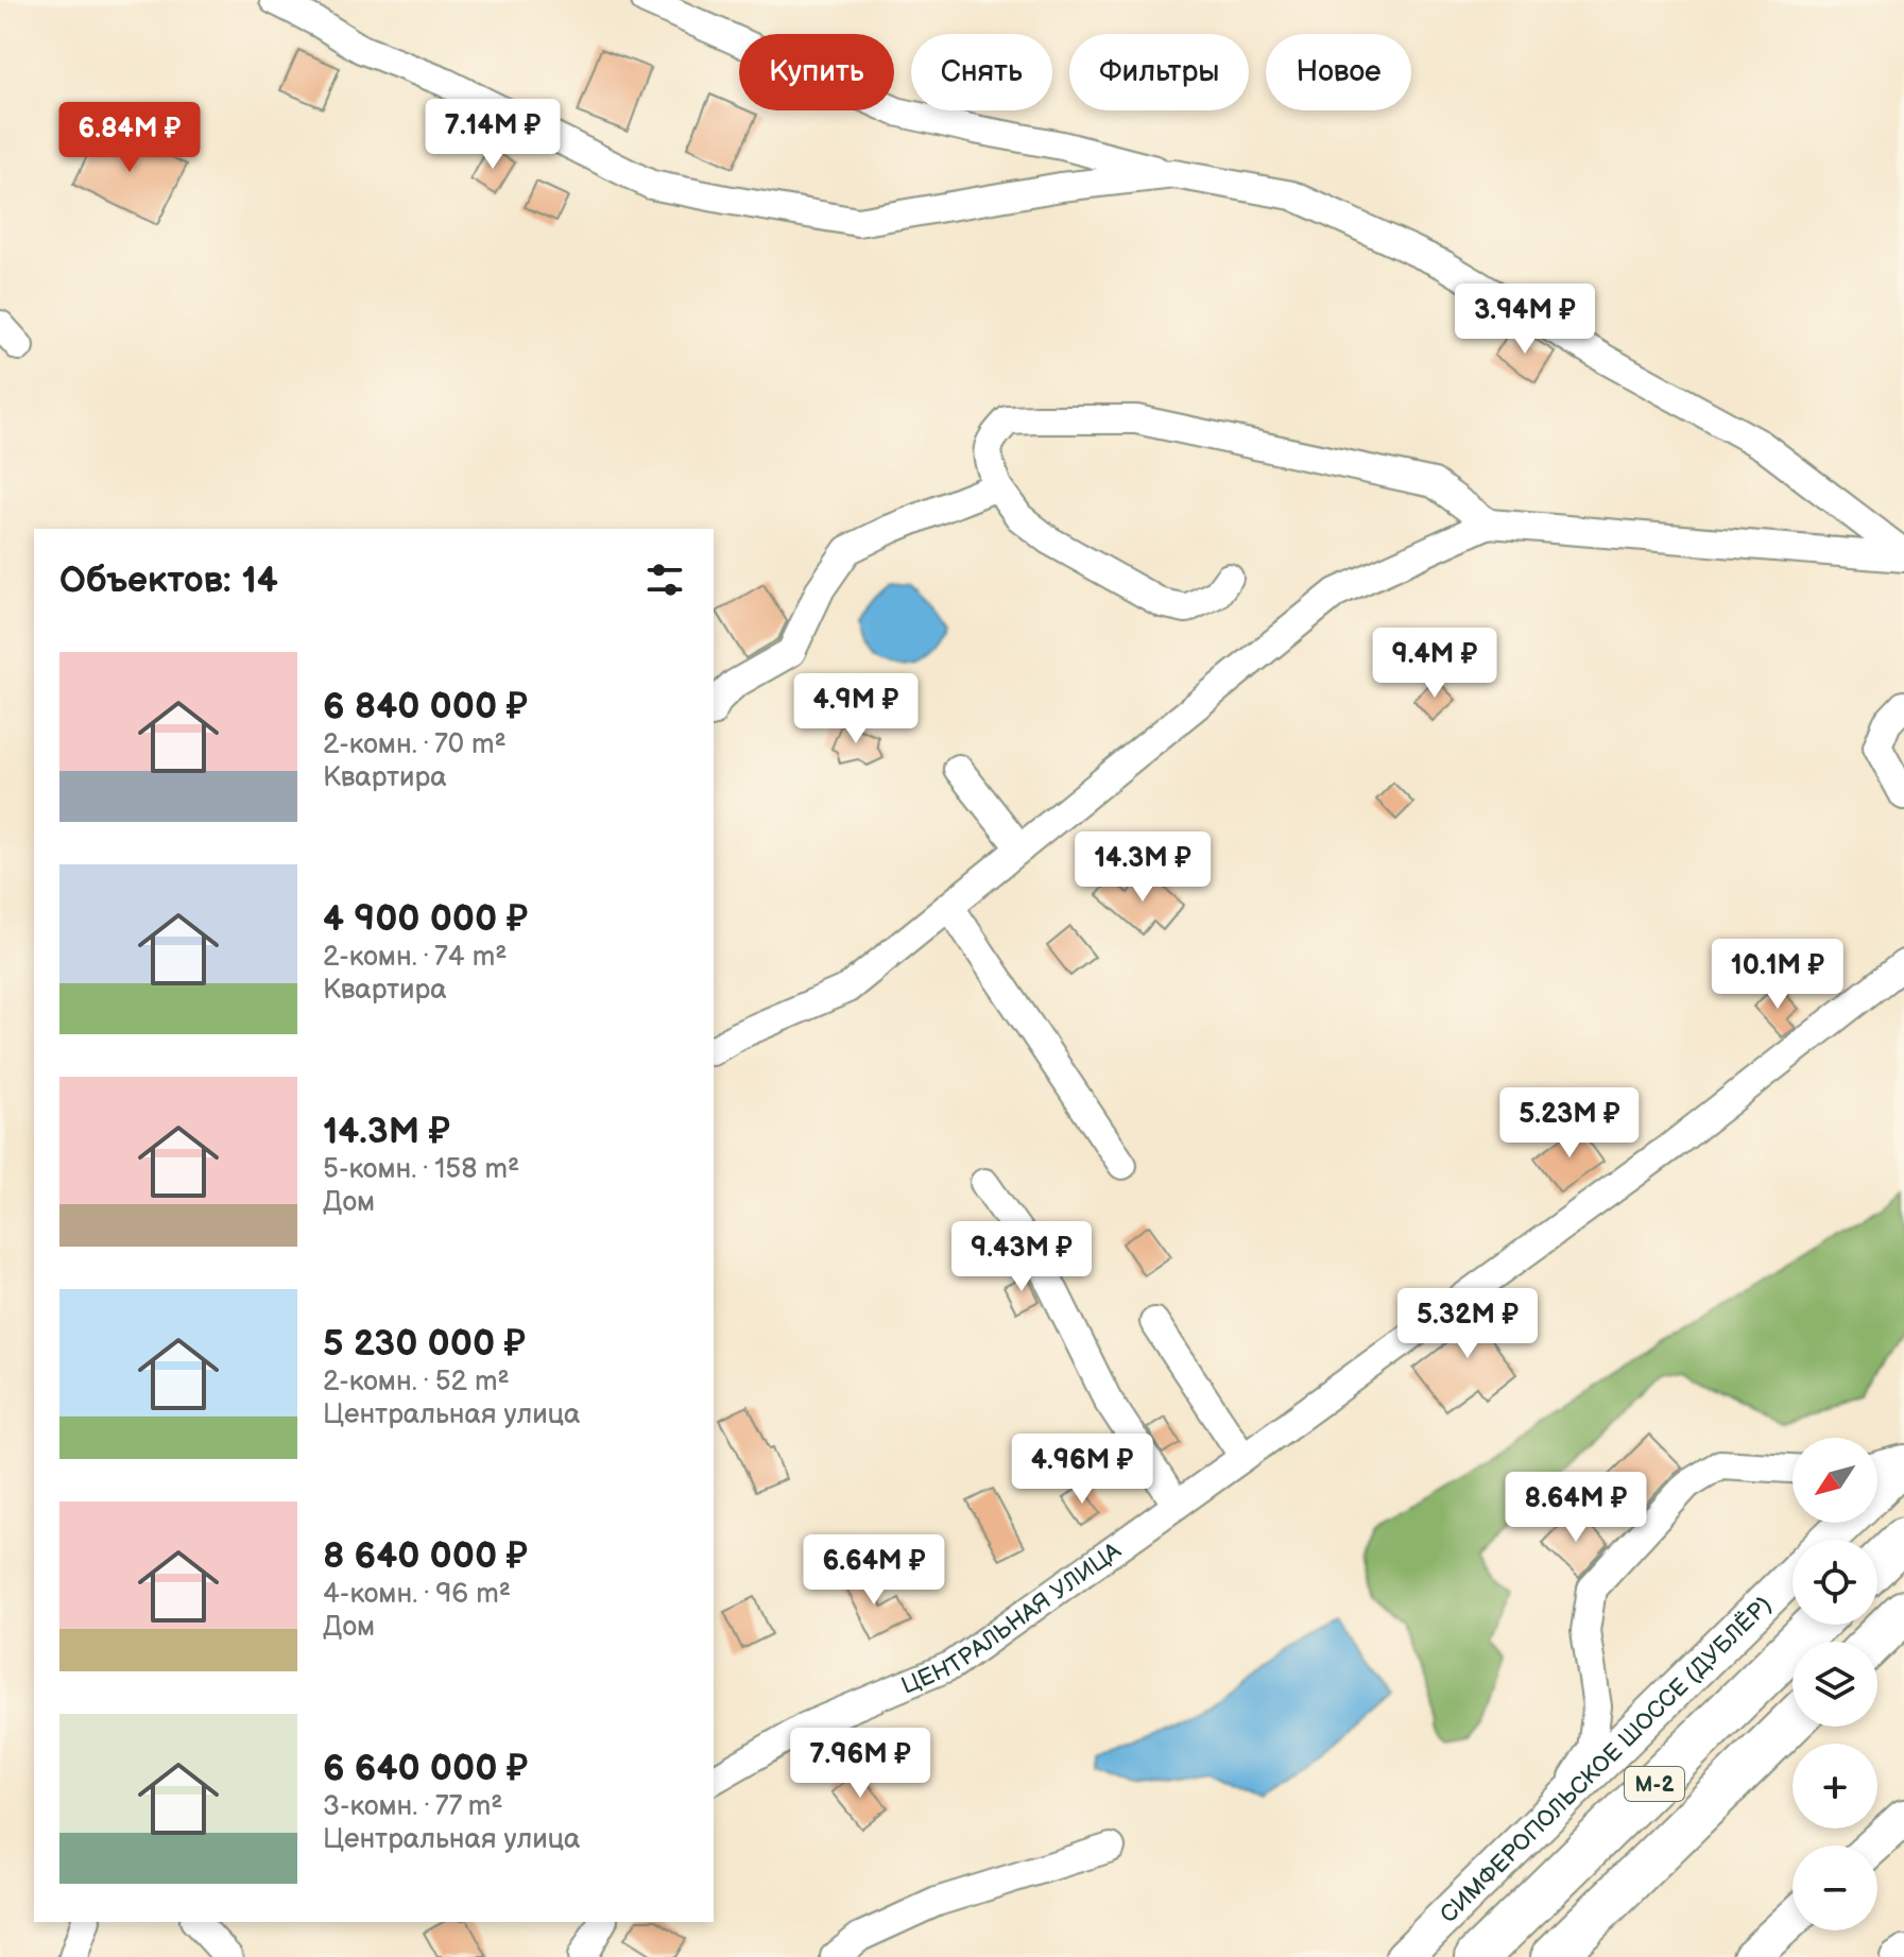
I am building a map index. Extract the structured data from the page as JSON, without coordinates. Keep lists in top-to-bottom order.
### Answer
{
  "streets": {
    "highway": ["М-2"],
    "main road": ["СИМФЕРОПОЛЬСКОЕ ШОССЕ (ДУБЛЁР)"],
    "street": ["ЦЕНТРАЛЬНАЯ УЛИЦА"]
  },
  "north": "bottom left",
  "page": {
    "chip": [
      "Купить",
      "Снять",
      "Фильтры",
      "Новое"
    ],
    "price": [
      "7.14M ₽",
      "6.84M ₽",
      "3.94M ₽",
      "9.4M ₽",
      "4.9M ₽",
      "14.3M ₽",
      "10.1M ₽",
      "5.23M ₽",
      "9.43M ₽",
      "5.32M ₽",
      "4.96M ₽",
      "8.64M ₽",
      "6.64M ₽",
      "7.96M ₽"
    ],
    "heading": "Объектов: 14",
    "list": [
      {
        "name": "6 840 000 ₽",
        "note": "2-комн. · 70 m² · Квартира"
      },
      {
        "name": "4 900 000 ₽",
        "note": "2-комн. · 74 m² · Квартира"
      },
      {
        "name": "14.3M ₽",
        "note": "5-комн. · 158 m² · Дом"
      },
      {
        "name": "5 230 000 ₽",
        "note": "2-комн. · 52 m² · Центральная улица"
      },
      {
        "name": "8 640 000 ₽",
        "note": "4-комн. · 96 m² · Дом"
      },
      {
        "name": "6 640 000 ₽",
        "note": "3-комн. · 77 m² · Центральная улица"
      }
    ],
    "map_buttons": ["+", "−"]
  }
}
